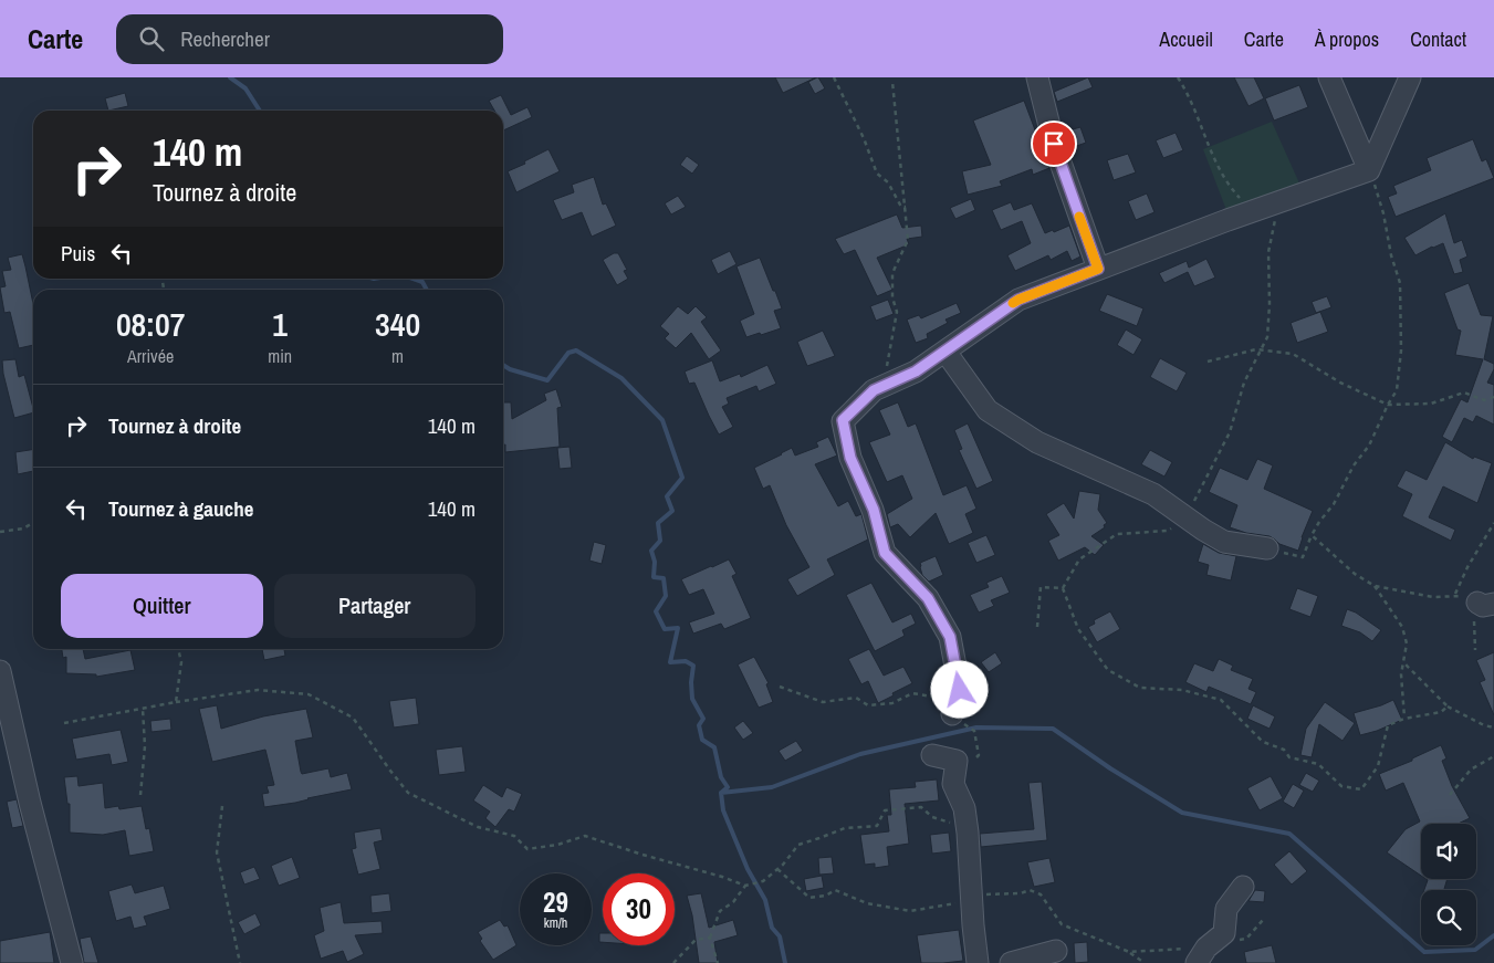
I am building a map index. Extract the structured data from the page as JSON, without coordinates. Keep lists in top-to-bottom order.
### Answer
{
  "page": {
    "header": "Carte",
    "search": "Rechercher",
    "nav": [
      "Accueil",
      "Carte",
      "À propos",
      "Contact"
    ],
    "turn": ["140 m", "Tournez à droite"],
    "then": "Puis",
    "eta": [
      "08:07",
      "Arrivée",
      "1",
      "min",
      "340",
      "m"
    ],
    "list": [
      {
        "name": "Tournez à droite",
        "value": "140 m"
      },
      {
        "name": "Tournez à gauche",
        "value": "140 m"
      }
    ],
    "buttons": ["Quitter", "Partager"],
    "speed": "29 km/h",
    "limit": "30"
  }
}
